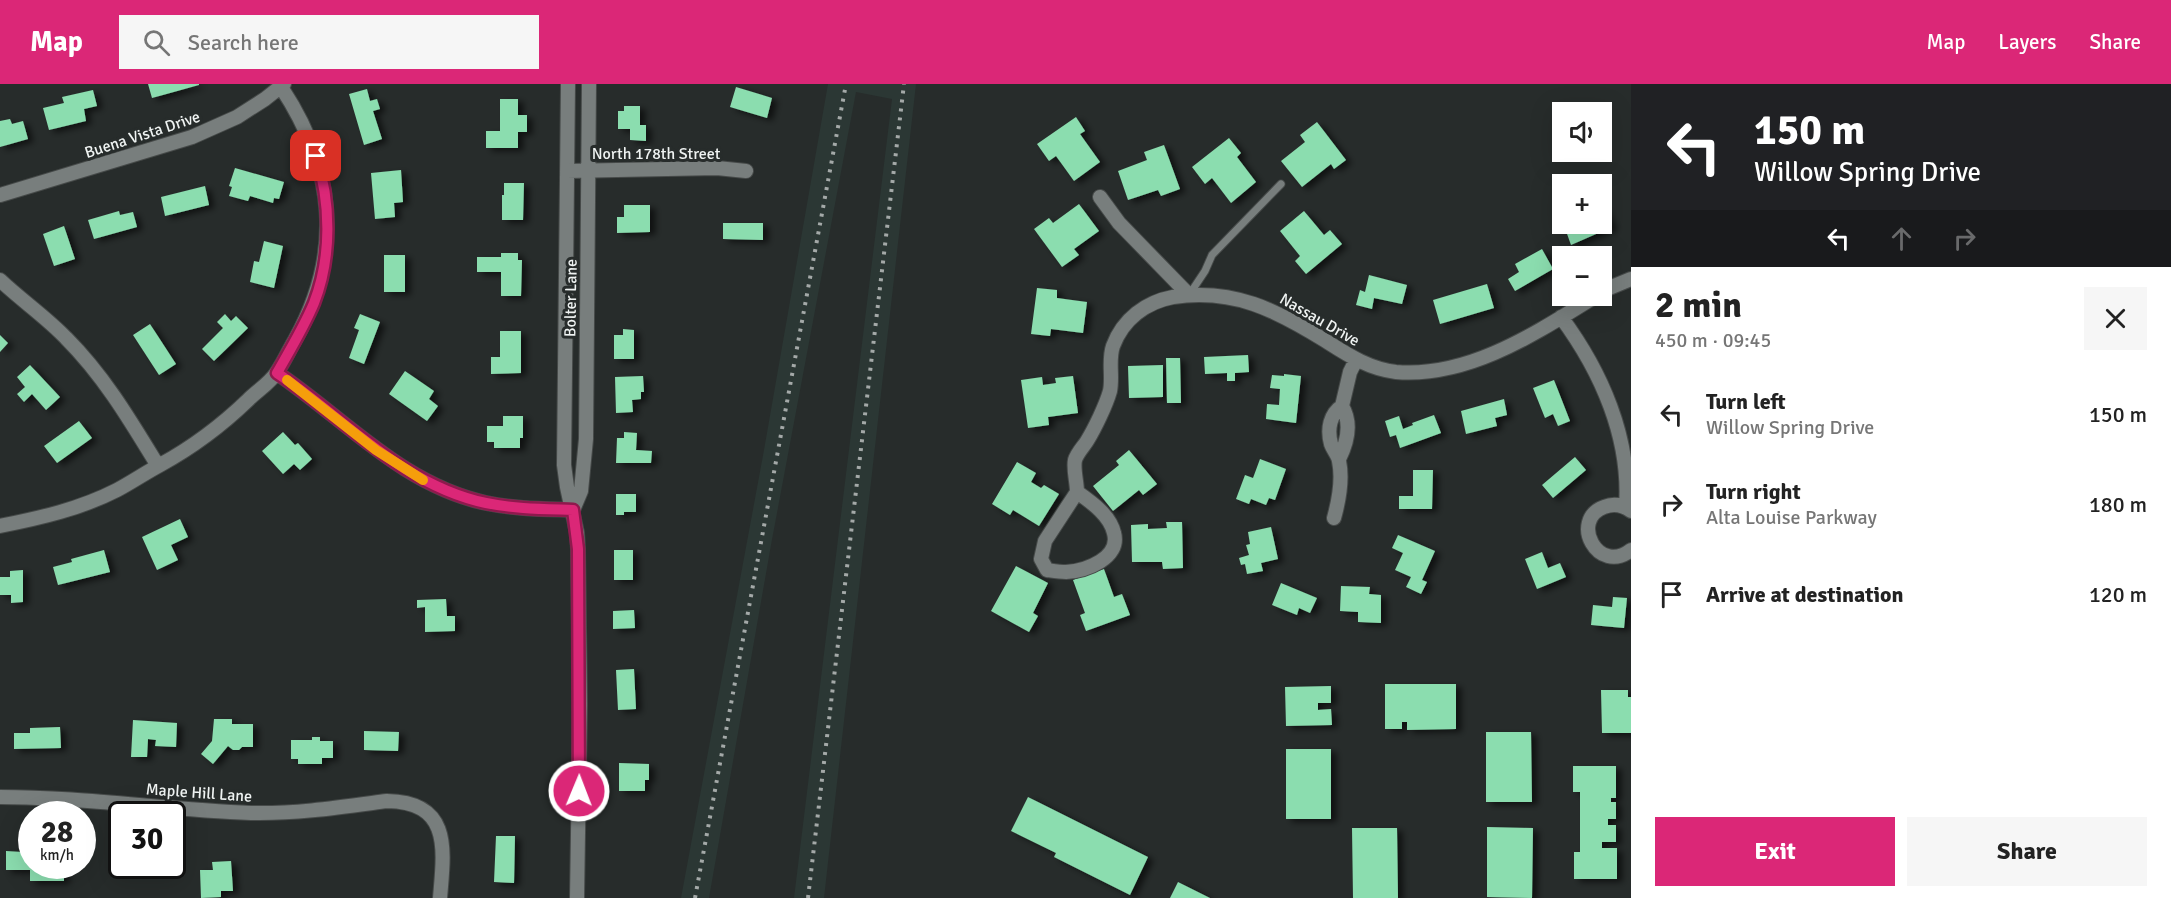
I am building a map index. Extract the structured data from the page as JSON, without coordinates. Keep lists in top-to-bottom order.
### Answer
{
  "streets": {
    "street": [
      "Buena Vista Drive",
      "North 178th Street",
      "Bolter Lane",
      "Nassau Drive",
      "Maple Hill Lane"
    ]
  },
  "crossings": [
    ["North 178th Street", "Bolter Lane"]
  ],
  "page": {
    "header": "Map",
    "search": "Search here",
    "nav": ["Map", "Layers", "Share"],
    "turn": ["150 m", "Willow Spring Drive"],
    "map_buttons": ["+", "−"],
    "heading": ["2 min", "450 m · 09:45"],
    "list": [
      {
        "name": "Turn left",
        "note": "Willow Spring Drive",
        "value": "150 m"
      },
      {
        "name": "Turn right",
        "note": "Alta Louise Parkway",
        "value": "180 m"
      },
      {
        "name": "Arrive at destination",
        "value": "120 m"
      }
    ],
    "speed": "28 km/h",
    "limit": "30",
    "buttons": ["Exit", "Share"]
  }
}
